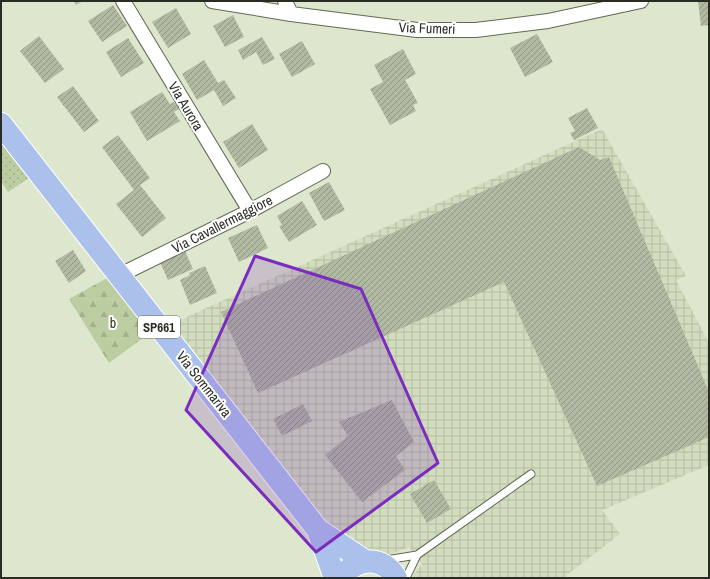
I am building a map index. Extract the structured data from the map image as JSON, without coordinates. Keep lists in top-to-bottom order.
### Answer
{
  "streets": {
    "main road": ["SP661", "Via Sommariva"],
    "street": ["Via Fumeri", "Via Aurora", "Via Cavallermaggiore"]
  },
  "crossings": [
    ["Via Aurora", "Via Cavallermaggiore"],
    ["Via Cavallermaggiore", "Via Sommariva"]
  ],
  "parks": ["b"]
}
